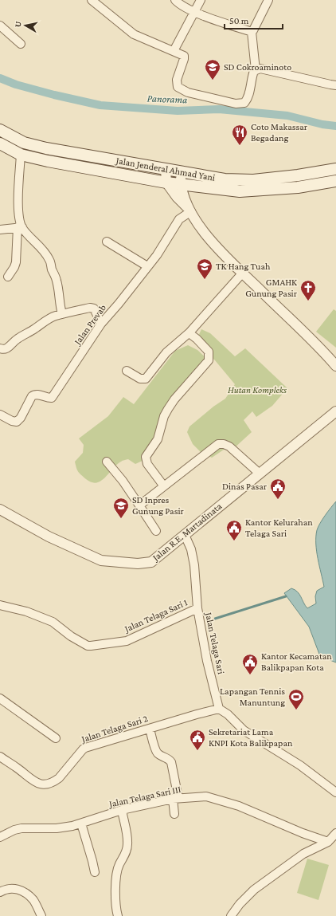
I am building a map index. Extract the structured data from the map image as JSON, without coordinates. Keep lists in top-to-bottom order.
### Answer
{
  "streets": {
    "main road": ["Jalan Jenderal Ahmad Yani"],
    "street": [
      "Jalan Prevab",
      "Jalan R.E. Martadinata",
      "Jalan Telaga Sari 1",
      "Jalan Telaga Sari",
      "Jalan Telaga Sari 2",
      "Jalan Telaga Sari III"
    ]
  },
  "crossings": [
    ["Jalan R.E. Martadinata", "Jalan Telaga Sari"],
    ["Jalan Telaga Sari 1", "Jalan Telaga Sari"],
    ["Jalan Telaga Sari", "Jalan Telaga Sari 2"]
  ],
  "water": ["Panorama"],
  "parks": ["Hutan Kompleks"],
  "places": {
    "school or university": ["SD Cokroaminoto", "TK Hang Tuah", "SD Inpres Gunung Pasir"],
    "restaurant": ["Coto Makassar Begadang"],
    "church": ["GMAHK Gunung Pasir"],
    "public building": [
      "Dinas Pasar",
      "Kantor Kelurahan Telaga Sari",
      "Kantor Kecamatan Balikpapan Kota",
      "Sekretariat Lama KNPI Kota Balikpapan"
    ],
    "sports": ["Lapangan Tennis Manuntung"]
  },
  "scale_bar": "50 m",
  "north": "left"
}
